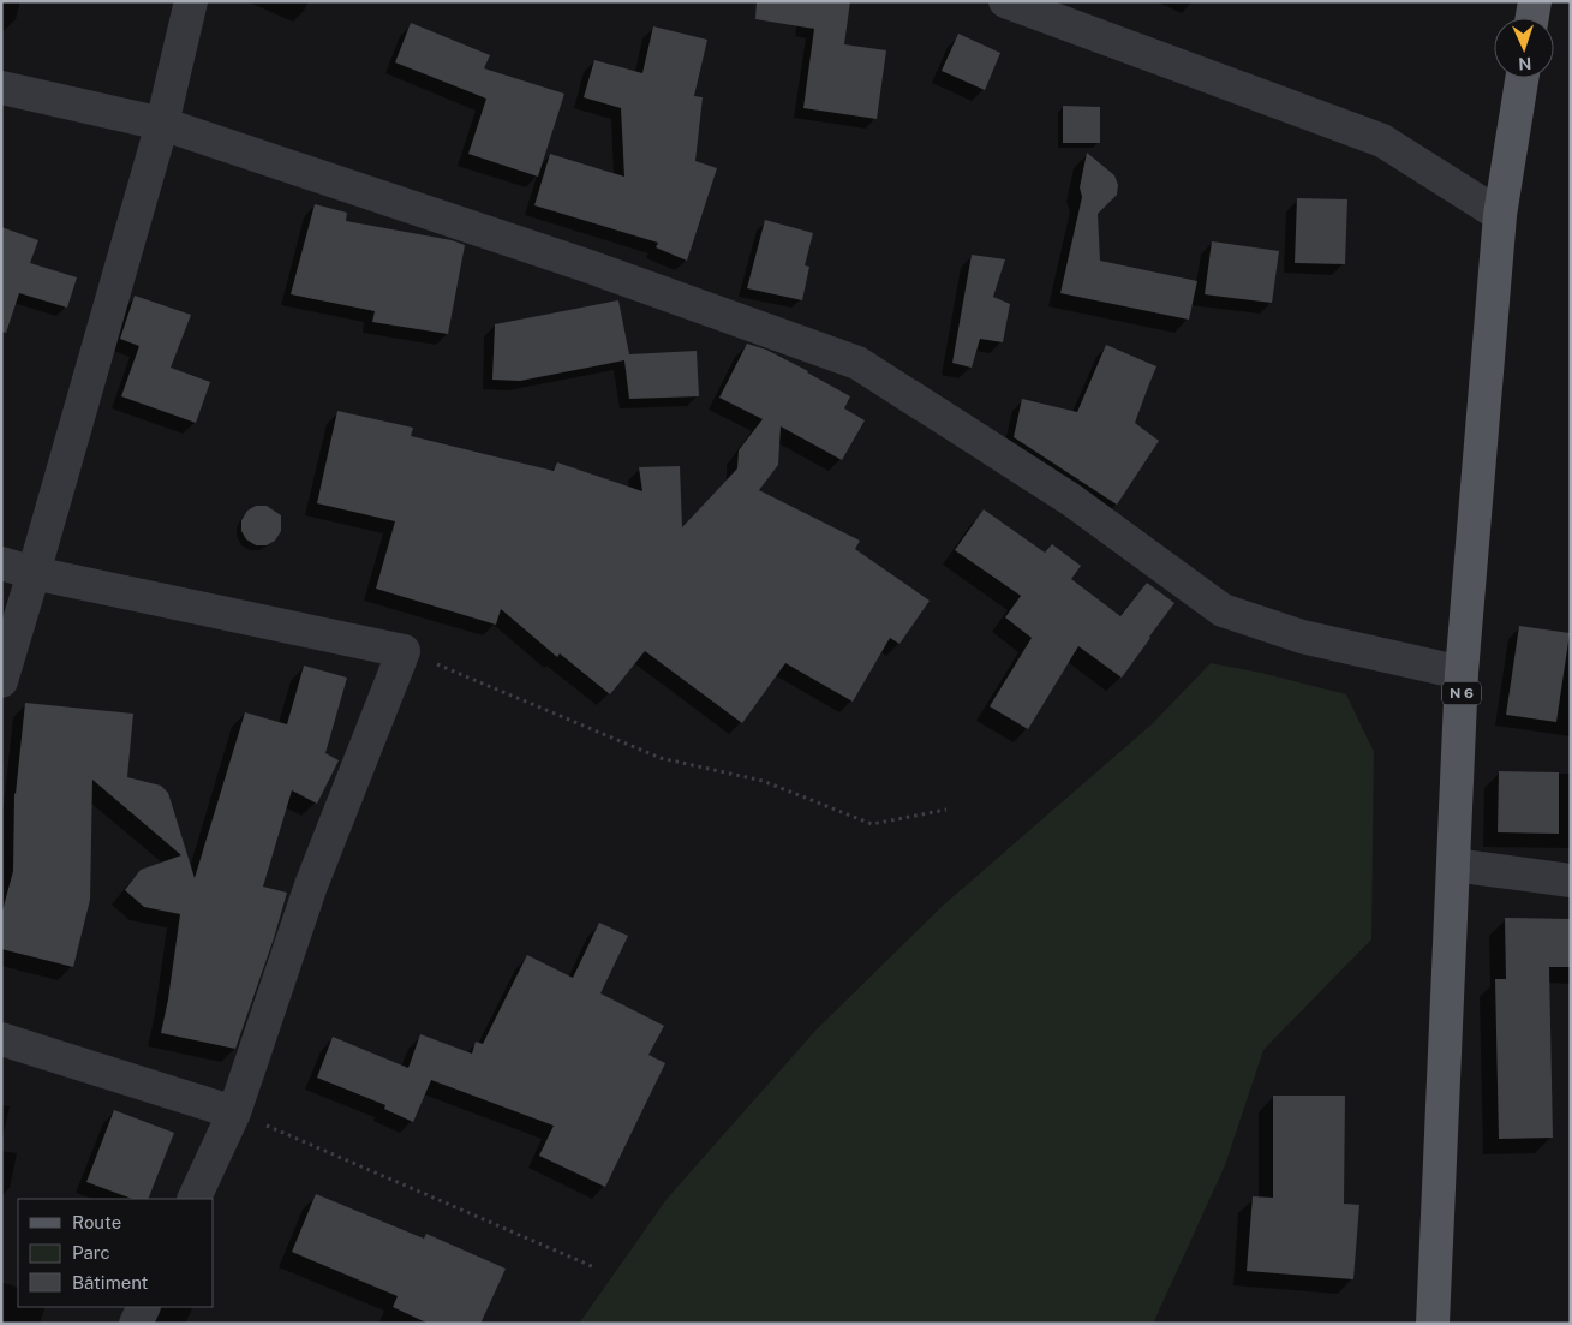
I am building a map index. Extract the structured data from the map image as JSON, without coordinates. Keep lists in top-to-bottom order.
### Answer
{
  "streets": {
    "main road": ["N 6"]
  },
  "legend": ["Route", "Parc", "Bâtiment"],
  "north": "bottom"
}
